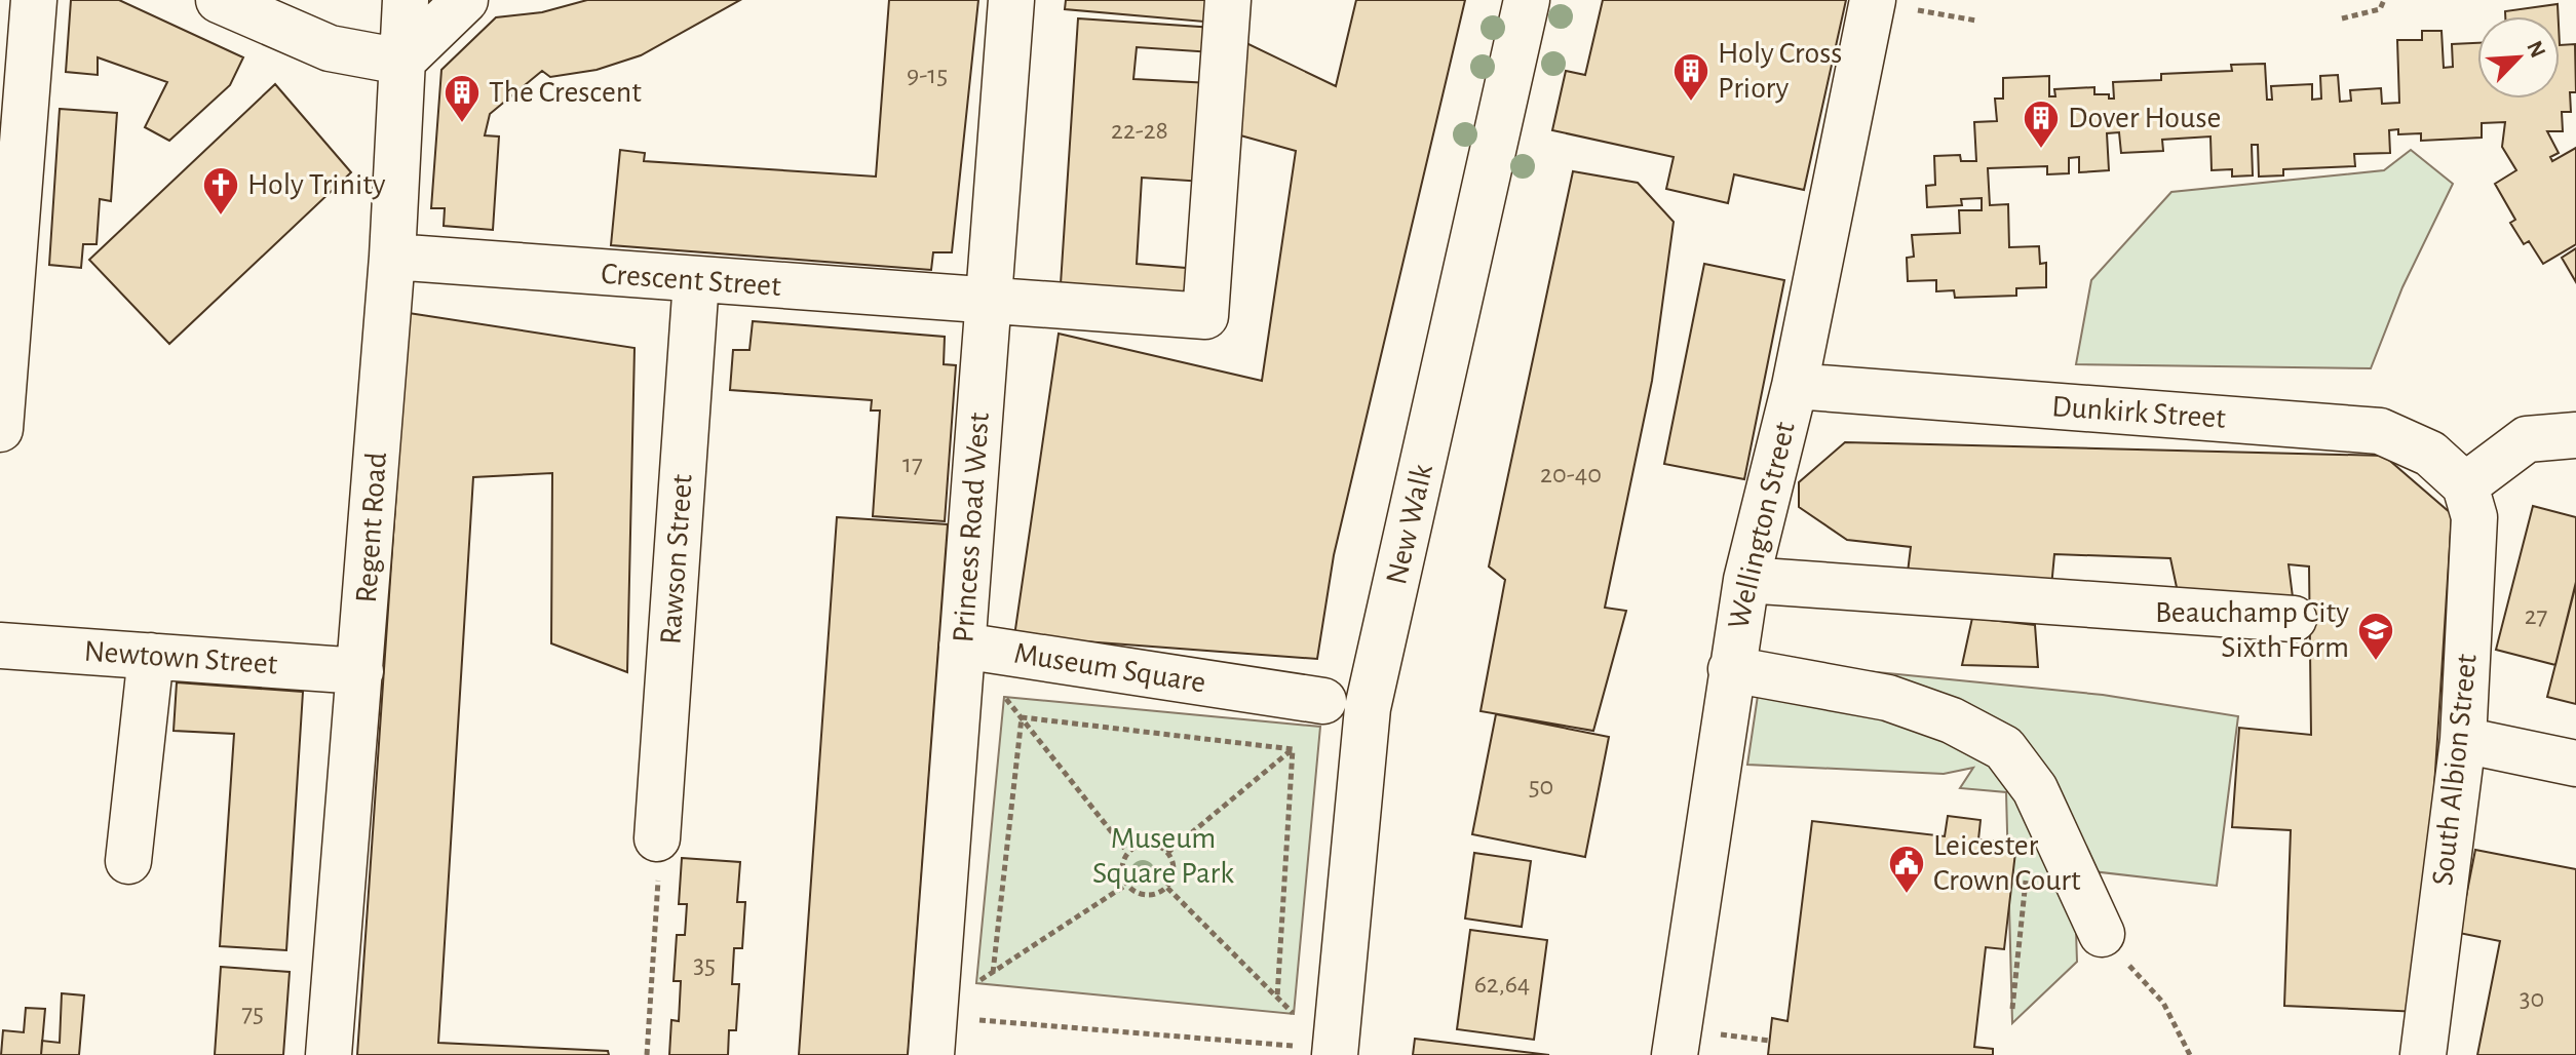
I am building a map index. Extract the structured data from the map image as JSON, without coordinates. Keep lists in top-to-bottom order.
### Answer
{
  "streets": {
    "street": [
      "Crescent Street",
      "Dunkirk Street",
      "New Walk",
      "Wellington Street",
      "Regent Road",
      "Princess Road West",
      "Rawson Street",
      "Newtown Street",
      "Museum Square",
      "South Albion Street"
    ]
  },
  "crossings": [
    ["Crescent Street", "Regent Road"],
    ["Crescent Street", "Princess Road West"],
    ["Crescent Street", "Rawson Street"],
    ["Dunkirk Street", "Wellington Street"],
    ["Dunkirk Street", "South Albion Street"],
    ["Regent Road", "Newtown Street"],
    ["Princess Road West", "Museum Square"]
  ],
  "parks": ["Museum Square Park"],
  "places": {
    "building": ["Holy Cross Priory", "The Crescent", "Dover House"],
    "church": ["Holy Trinity"],
    "school or university": ["Beauchamp City Sixth Form"],
    "public building": ["Leicester Crown Court"]
  },
  "house_numbers": [
    "9-15",
    "22-28",
    "17",
    "20-40",
    "27",
    "50",
    "35",
    "62,64",
    "30",
    "75"
  ],
  "north": "top right"
}
